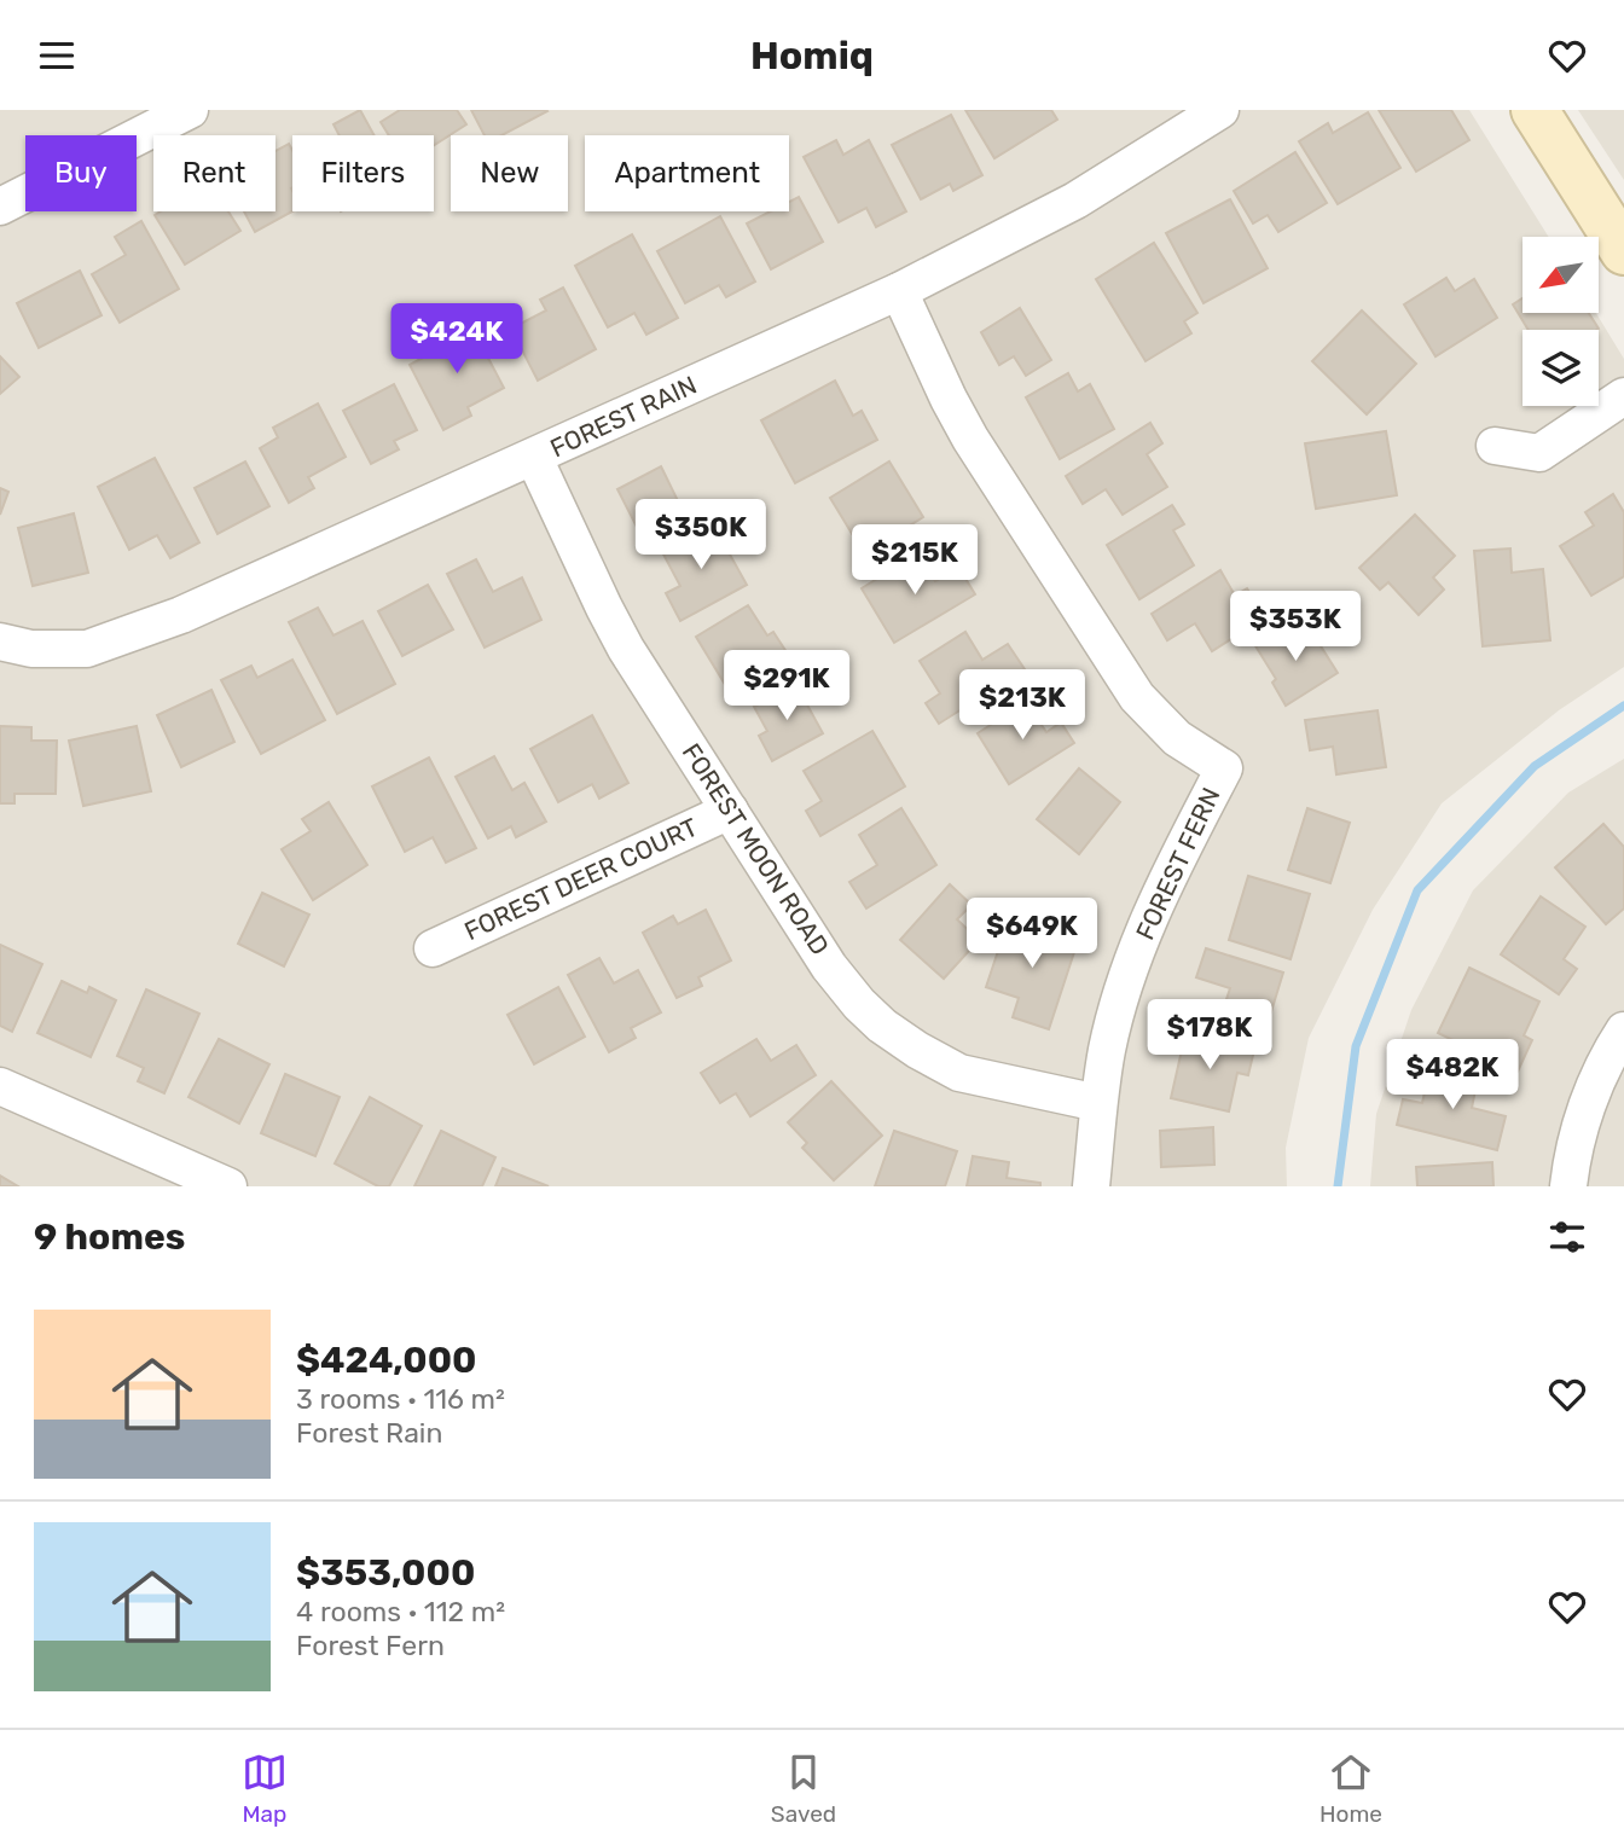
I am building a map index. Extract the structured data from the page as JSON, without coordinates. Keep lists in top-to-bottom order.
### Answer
{
  "streets": {
    "street": [
      "FOREST RAIN",
      "FOREST MOON ROAD",
      "FOREST FERN",
      "FOREST DEER COURT"
    ]
  },
  "crossings": [
    ["FOREST RAIN", "FOREST MOON ROAD"],
    ["FOREST RAIN", "FOREST FERN"],
    ["FOREST MOON ROAD", "FOREST FERN"],
    ["FOREST MOON ROAD", "FOREST DEER COURT"]
  ],
  "north": "bottom left",
  "page": {
    "header": "Homiq",
    "chip": [
      "Buy",
      "Rent",
      "Filters",
      "New",
      "Apartment"
    ],
    "price": [
      "$424K",
      "$350K",
      "$215K",
      "$353K",
      "$291K",
      "$213K",
      "$649K",
      "$178K",
      "$482K"
    ],
    "heading": "9 homes",
    "list": [
      {
        "name": "$424,000",
        "note": "3 rooms · 116 m² · Forest Rain"
      },
      {
        "name": "$353,000",
        "note": "4 rooms · 112 m² · Forest Fern"
      }
    ],
    "tabs": ["Map", "Saved", "Home"]
  }
}
